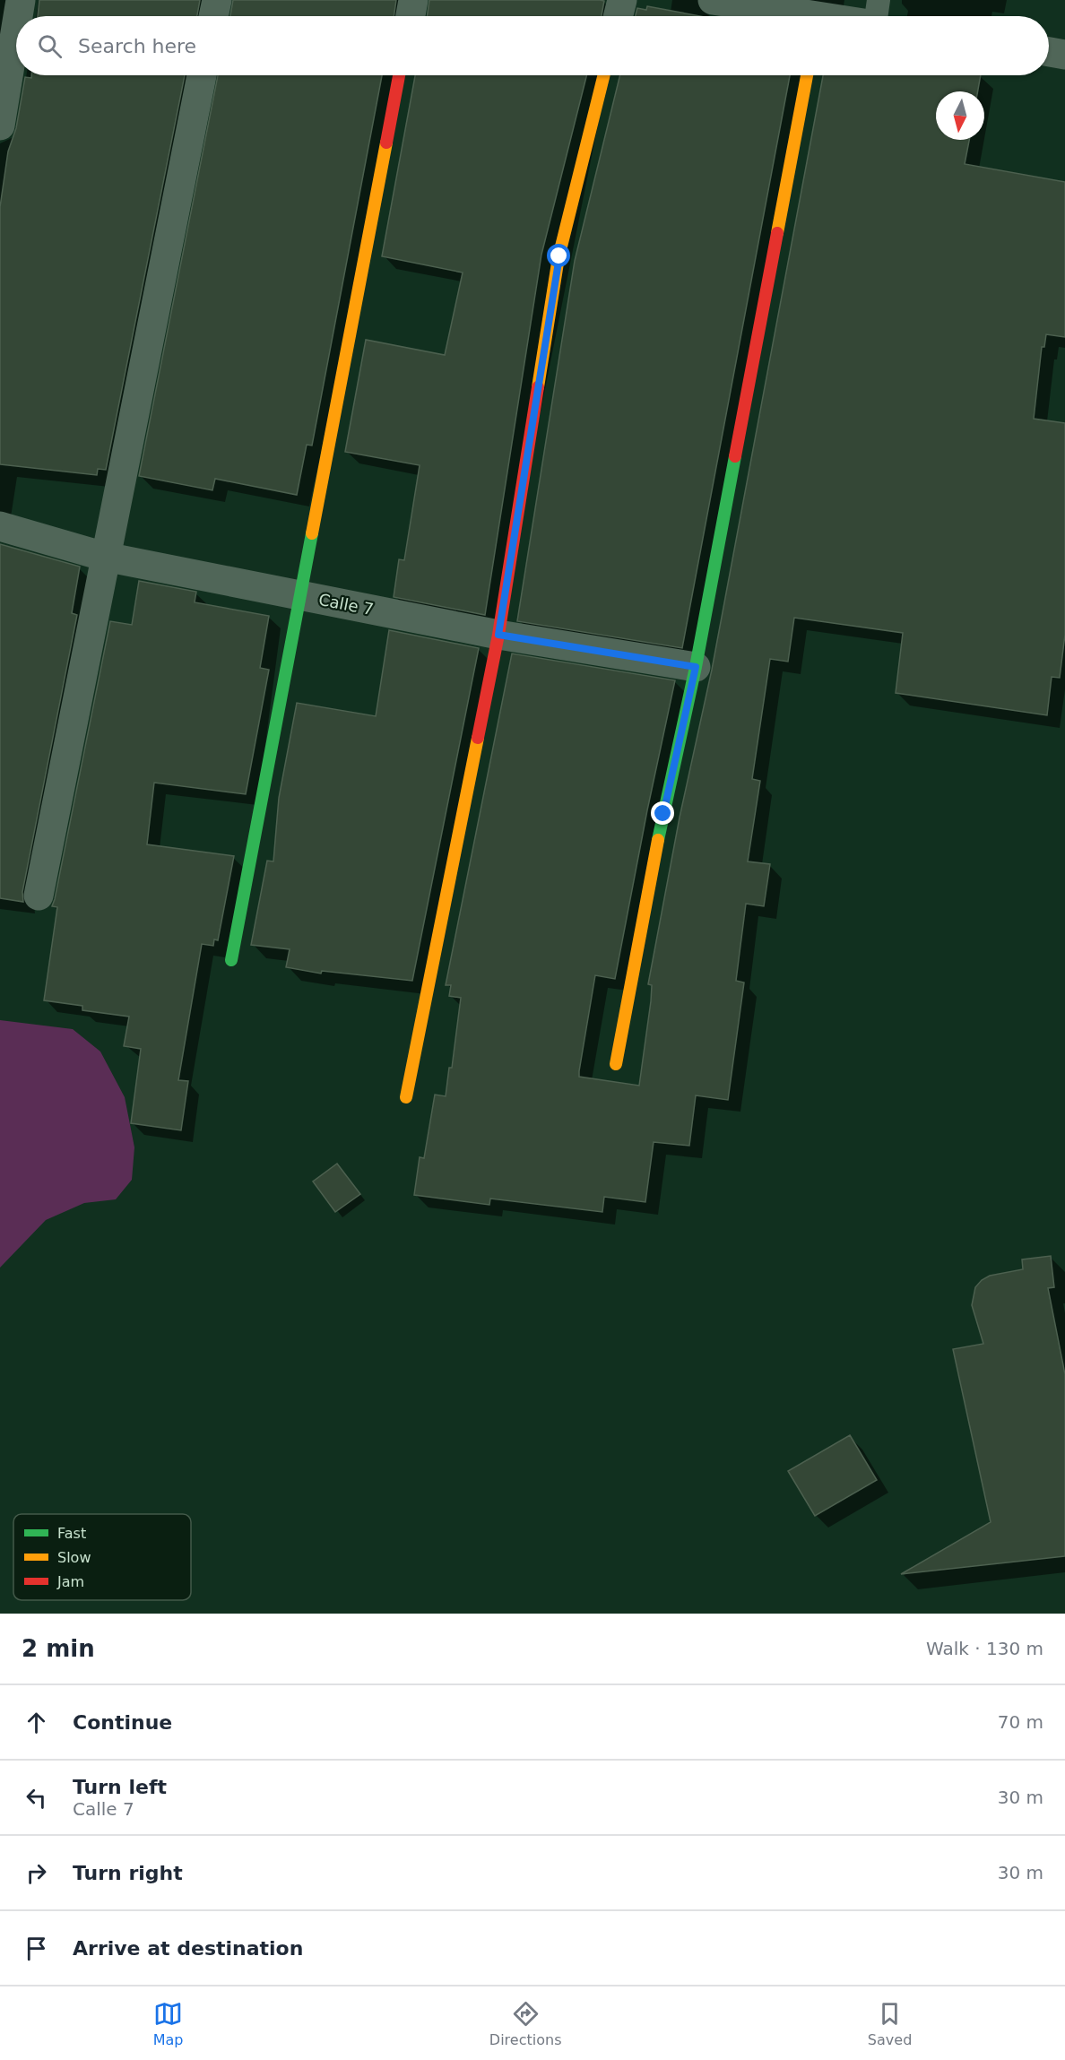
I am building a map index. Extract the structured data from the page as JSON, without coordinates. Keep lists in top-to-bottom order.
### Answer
{
  "streets": {
    "street": ["Calle 7"]
  },
  "legend": ["Fast", "Slow", "Jam"],
  "north": "bottom",
  "page": {
    "search": "Search here",
    "heading": ["2 min", "Walk · 130 m"],
    "list": [
      ["Continue", "70 m"],
      ["Turn left", "Calle 7", "30 m"],
      ["Turn right", "30 m"],
      "Arrive at destination"
    ],
    "nav": ["Map", "Directions", "Saved"]
  }
}
